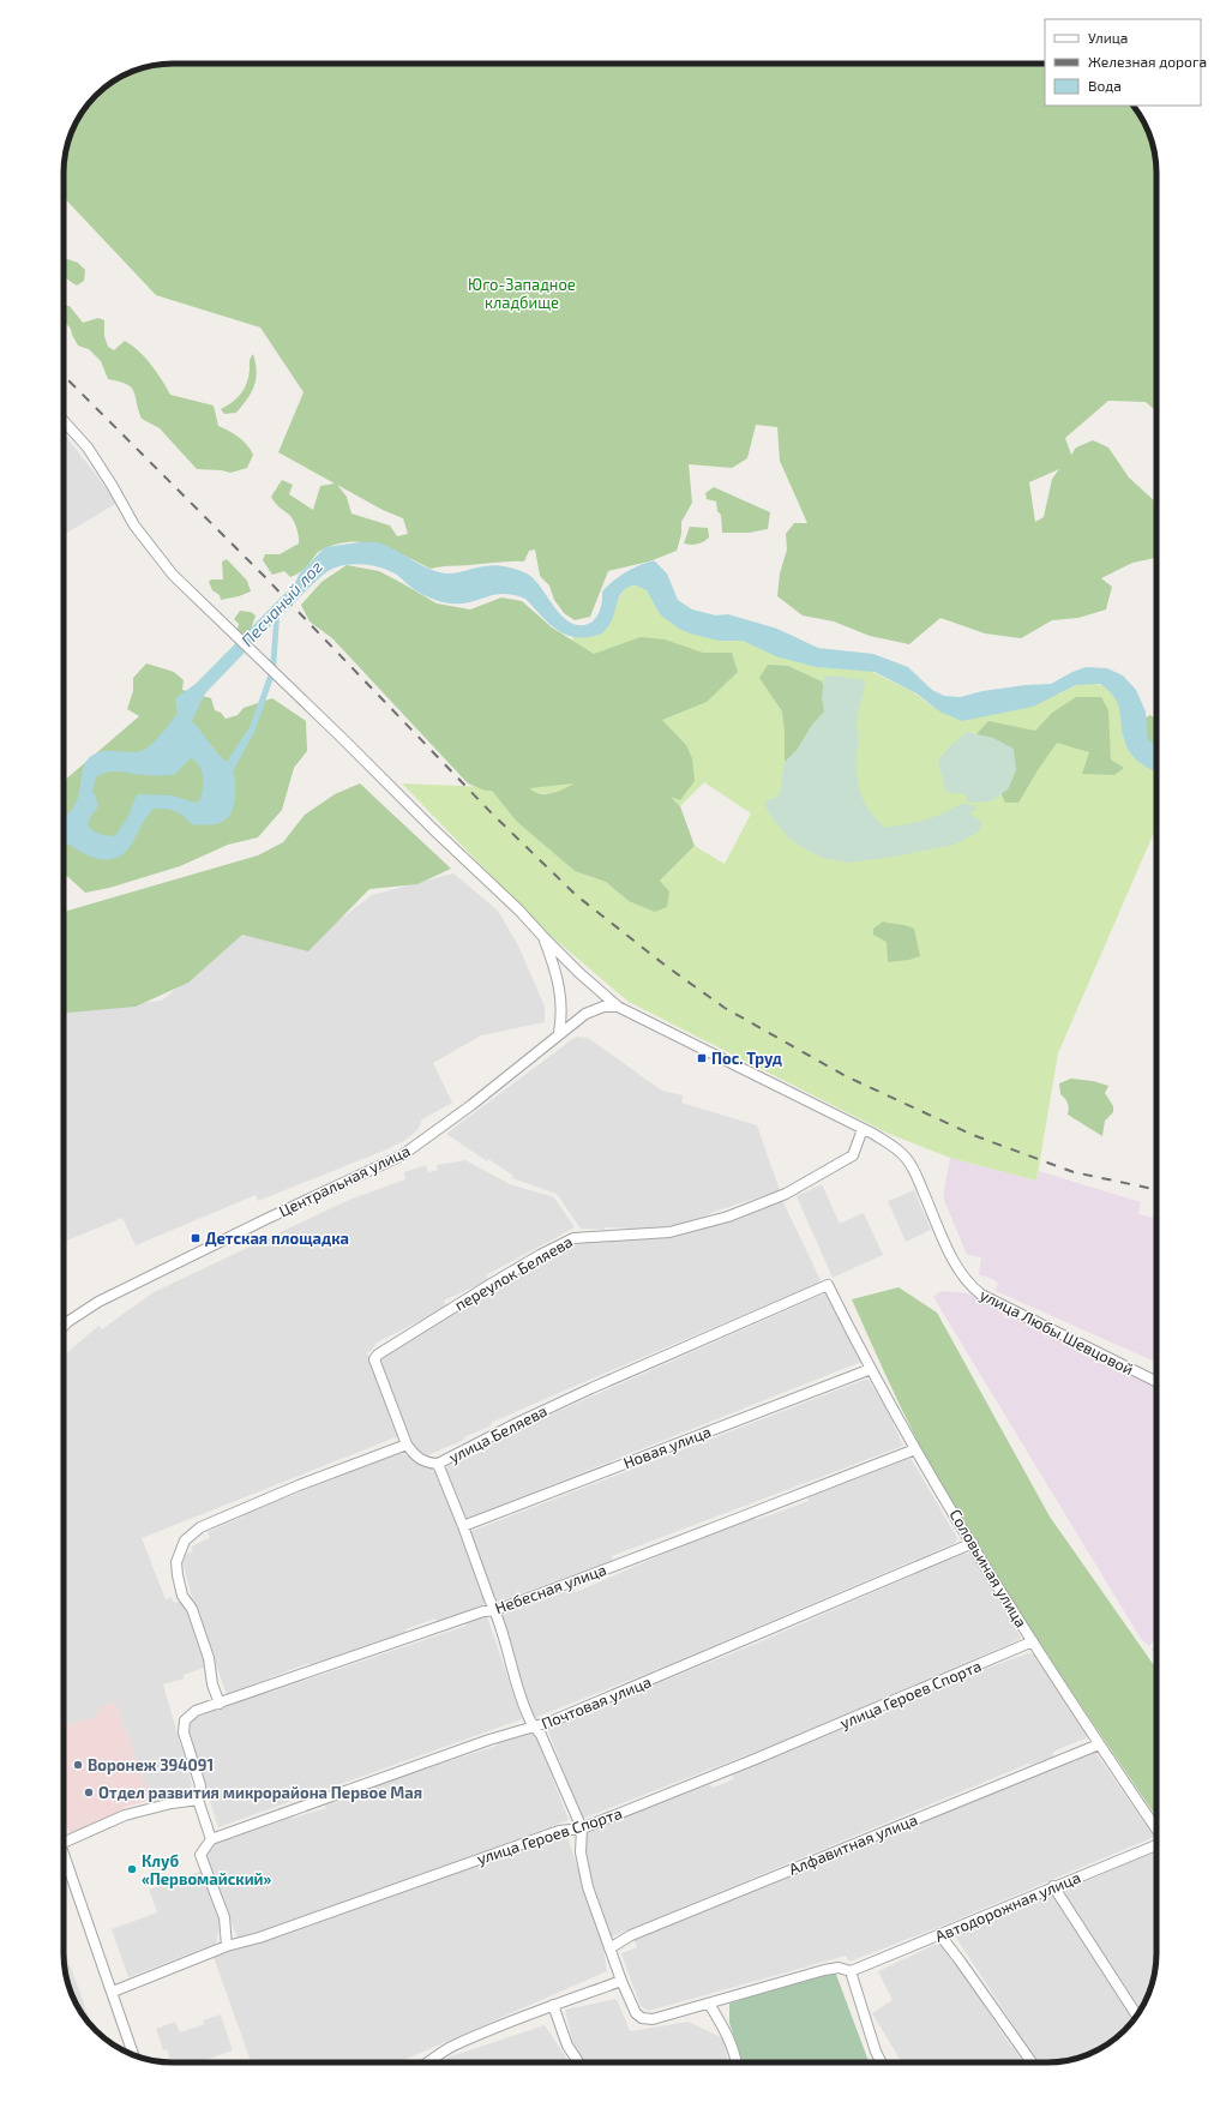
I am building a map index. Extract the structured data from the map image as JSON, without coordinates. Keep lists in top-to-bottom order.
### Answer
{
  "streets": {
    "street": [
      "Центральная улица",
      "переулок Беляева",
      "улица Любы Шевцовой",
      "улица Беляева",
      "Новая улица",
      "Соловьиная улица",
      "Небесная улица",
      "улица Героев Спорта",
      "Почтовая улица",
      "Алфавитная улица",
      "Автодорожная улица"
    ]
  },
  "crossings": [
    ["Центральная улица", "улица Любы Шевцовой"],
    ["переулок Беляева", "улица Любы Шевцовой"],
    ["переулок Беляева", "улица Беляева"],
    ["улица Беляева", "Соловьиная улица"],
    ["Новая улица", "Соловьиная улица"],
    ["Соловьиная улица", "Небесная улица"],
    ["Соловьиная улица", "улица Героев Спорта"],
    ["Соловьиная улица", "Почтовая улица"],
    ["Соловьиная улица", "Алфавитная улица"]
  ],
  "water": ["Песчаный лог"],
  "parks": ["Юго-Западное кладбище"],
  "places": {
    "transit": ["Пос. Труд", "Детская площадка"],
    "other": ["Воронеж 394091", "Отдел развития микрорайона Первое Мая", "Клуб «Первомайский»"]
  },
  "legend": ["Улица", "Железная дорога", "Вода"]
}
